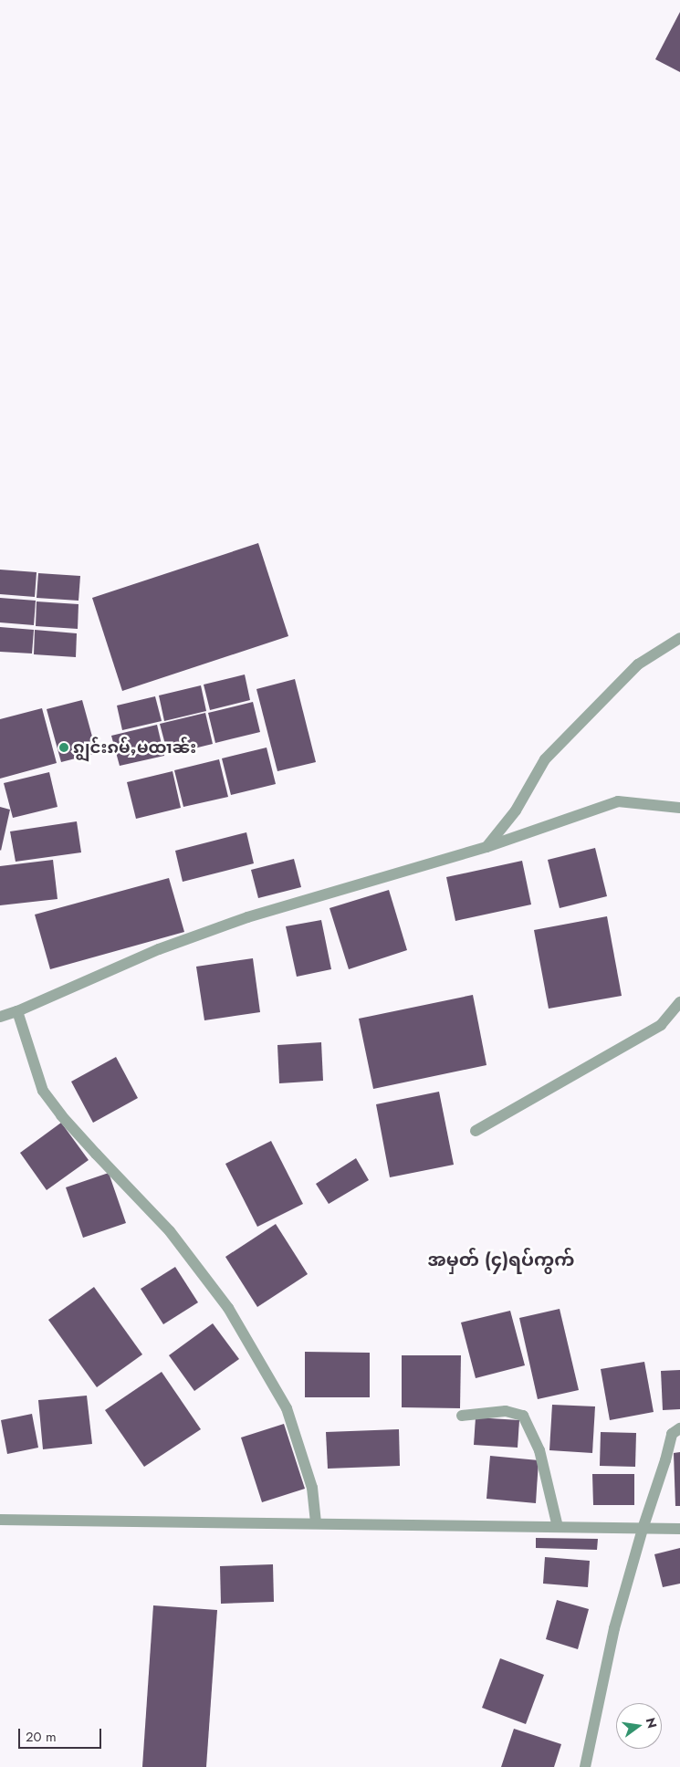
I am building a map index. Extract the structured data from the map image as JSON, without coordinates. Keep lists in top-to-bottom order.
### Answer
{
  "districts": ["အမှတ် (၄)ရပ်ကွက်"],
  "places": ["ၵျွင်းၵမ်ႇမထၢၼ်း"],
  "scale_bar": "20 m",
  "north": "right"
}
